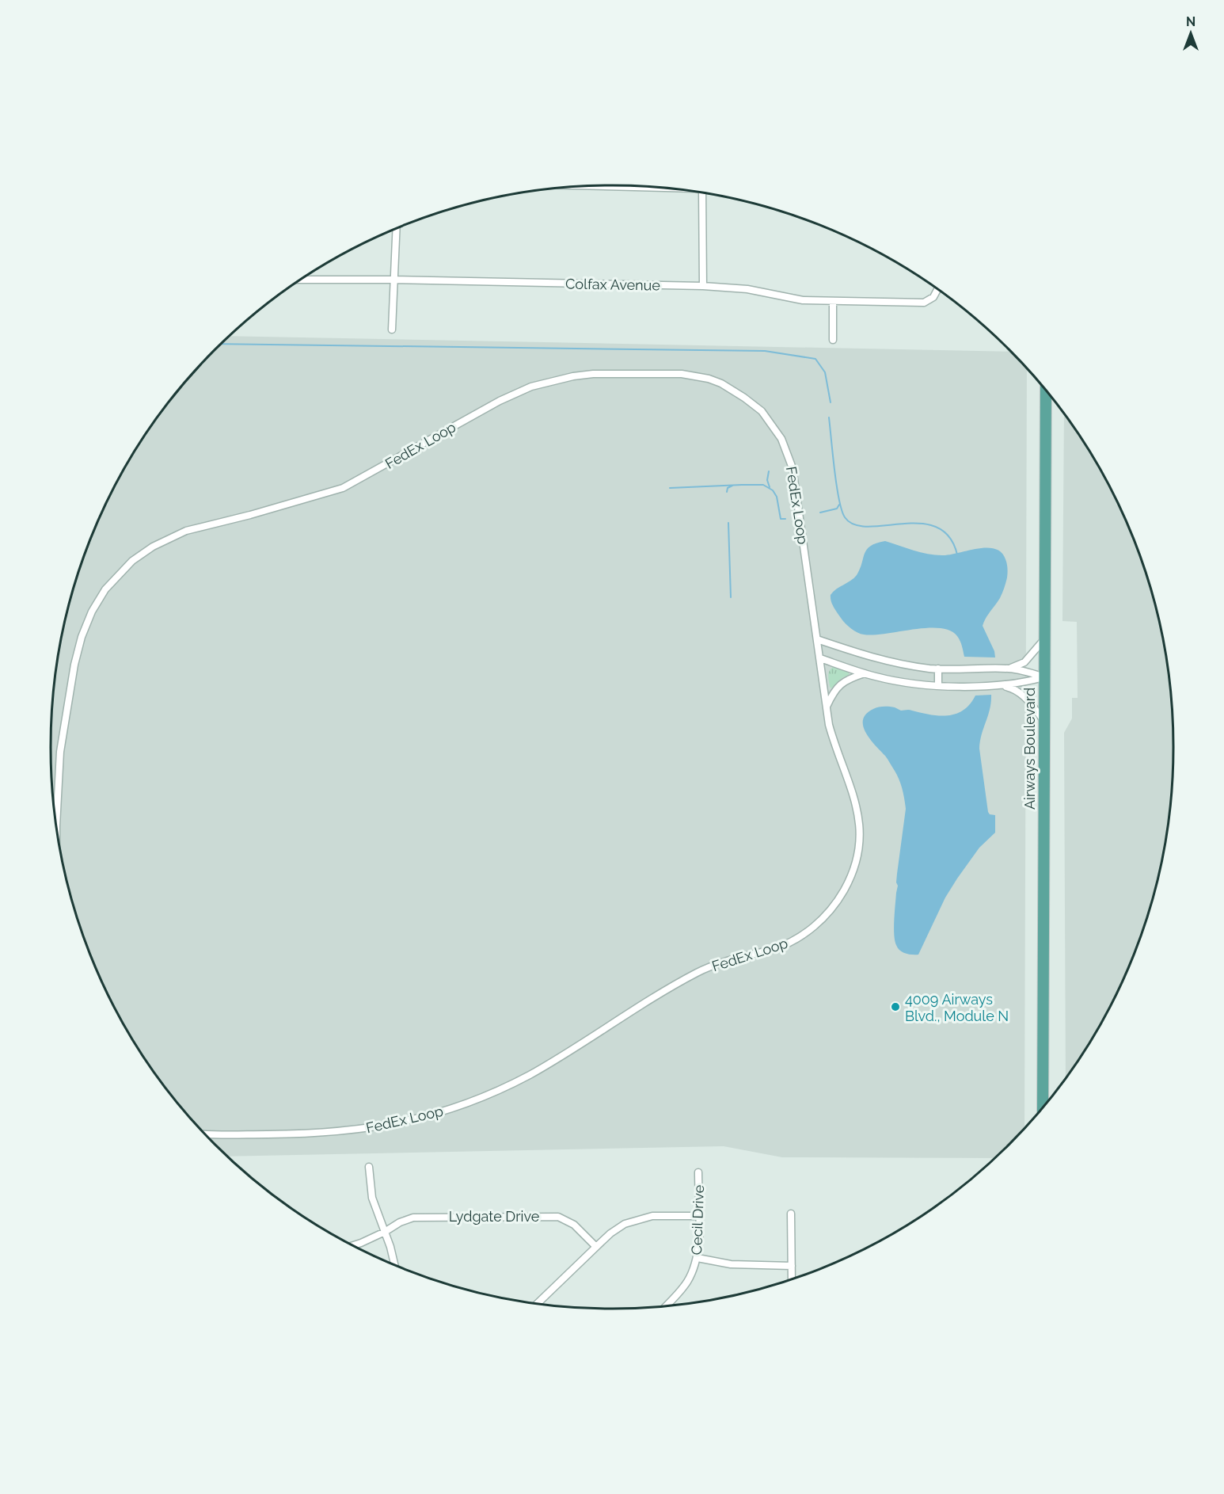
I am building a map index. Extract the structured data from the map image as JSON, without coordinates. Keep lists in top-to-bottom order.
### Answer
{
  "streets": {
    "main road": ["Airways Boulevard"],
    "street": [
      "Colfax Avenue",
      "FedEx Loop",
      "Lydgate Drive",
      "Cecil Drive"
    ]
  },
  "places": ["4009 Airways Blvd., Module N"],
  "north": "top"
}
